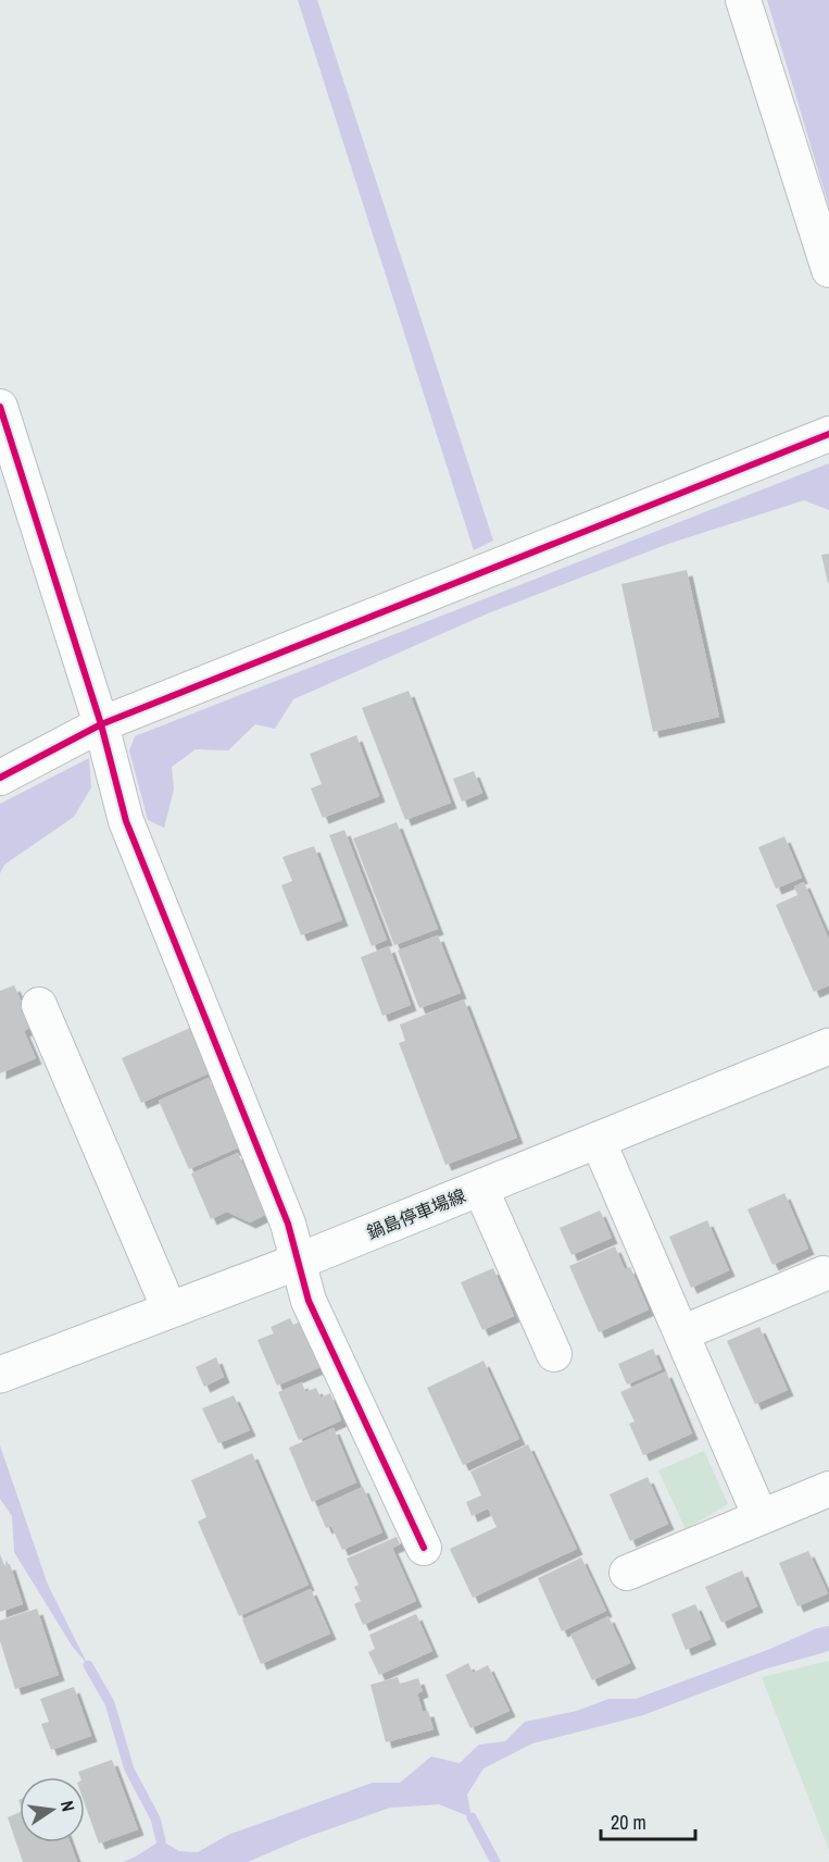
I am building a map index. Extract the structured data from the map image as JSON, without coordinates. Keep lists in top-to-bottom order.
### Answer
{
  "streets": {
    "main road": ["鍋島停車場線"]
  },
  "scale_bar": "20 m",
  "north": "right"
}
